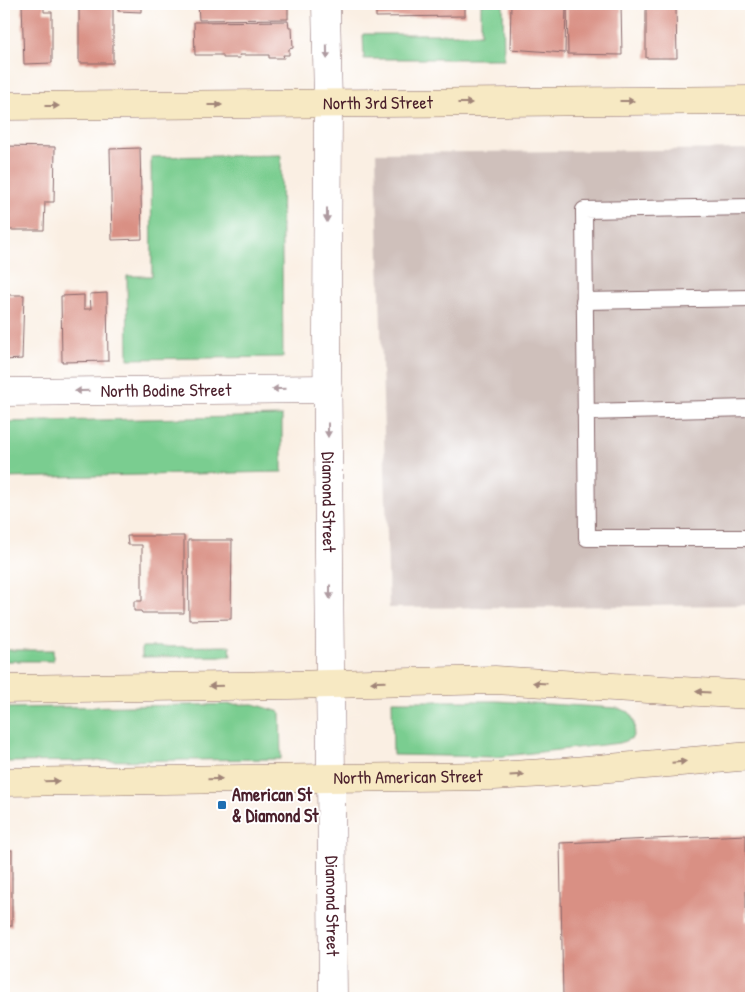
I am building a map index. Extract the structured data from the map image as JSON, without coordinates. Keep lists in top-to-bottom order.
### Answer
{
  "streets": {
    "street": [
      "North 3rd Street",
      "North Bodine Street",
      "Diamond Street",
      "North American Street"
    ]
  },
  "crossings": [
    ["North 3rd Street", "Diamond Street"],
    ["North Bodine Street", "Diamond Street"],
    ["Diamond Street", "North American Street"]
  ],
  "one_way": ["North 3rd Street", "North Bodine Street", "Diamond Street"],
  "places": {
    "transit": ["American St & Diamond St"]
  }
}
